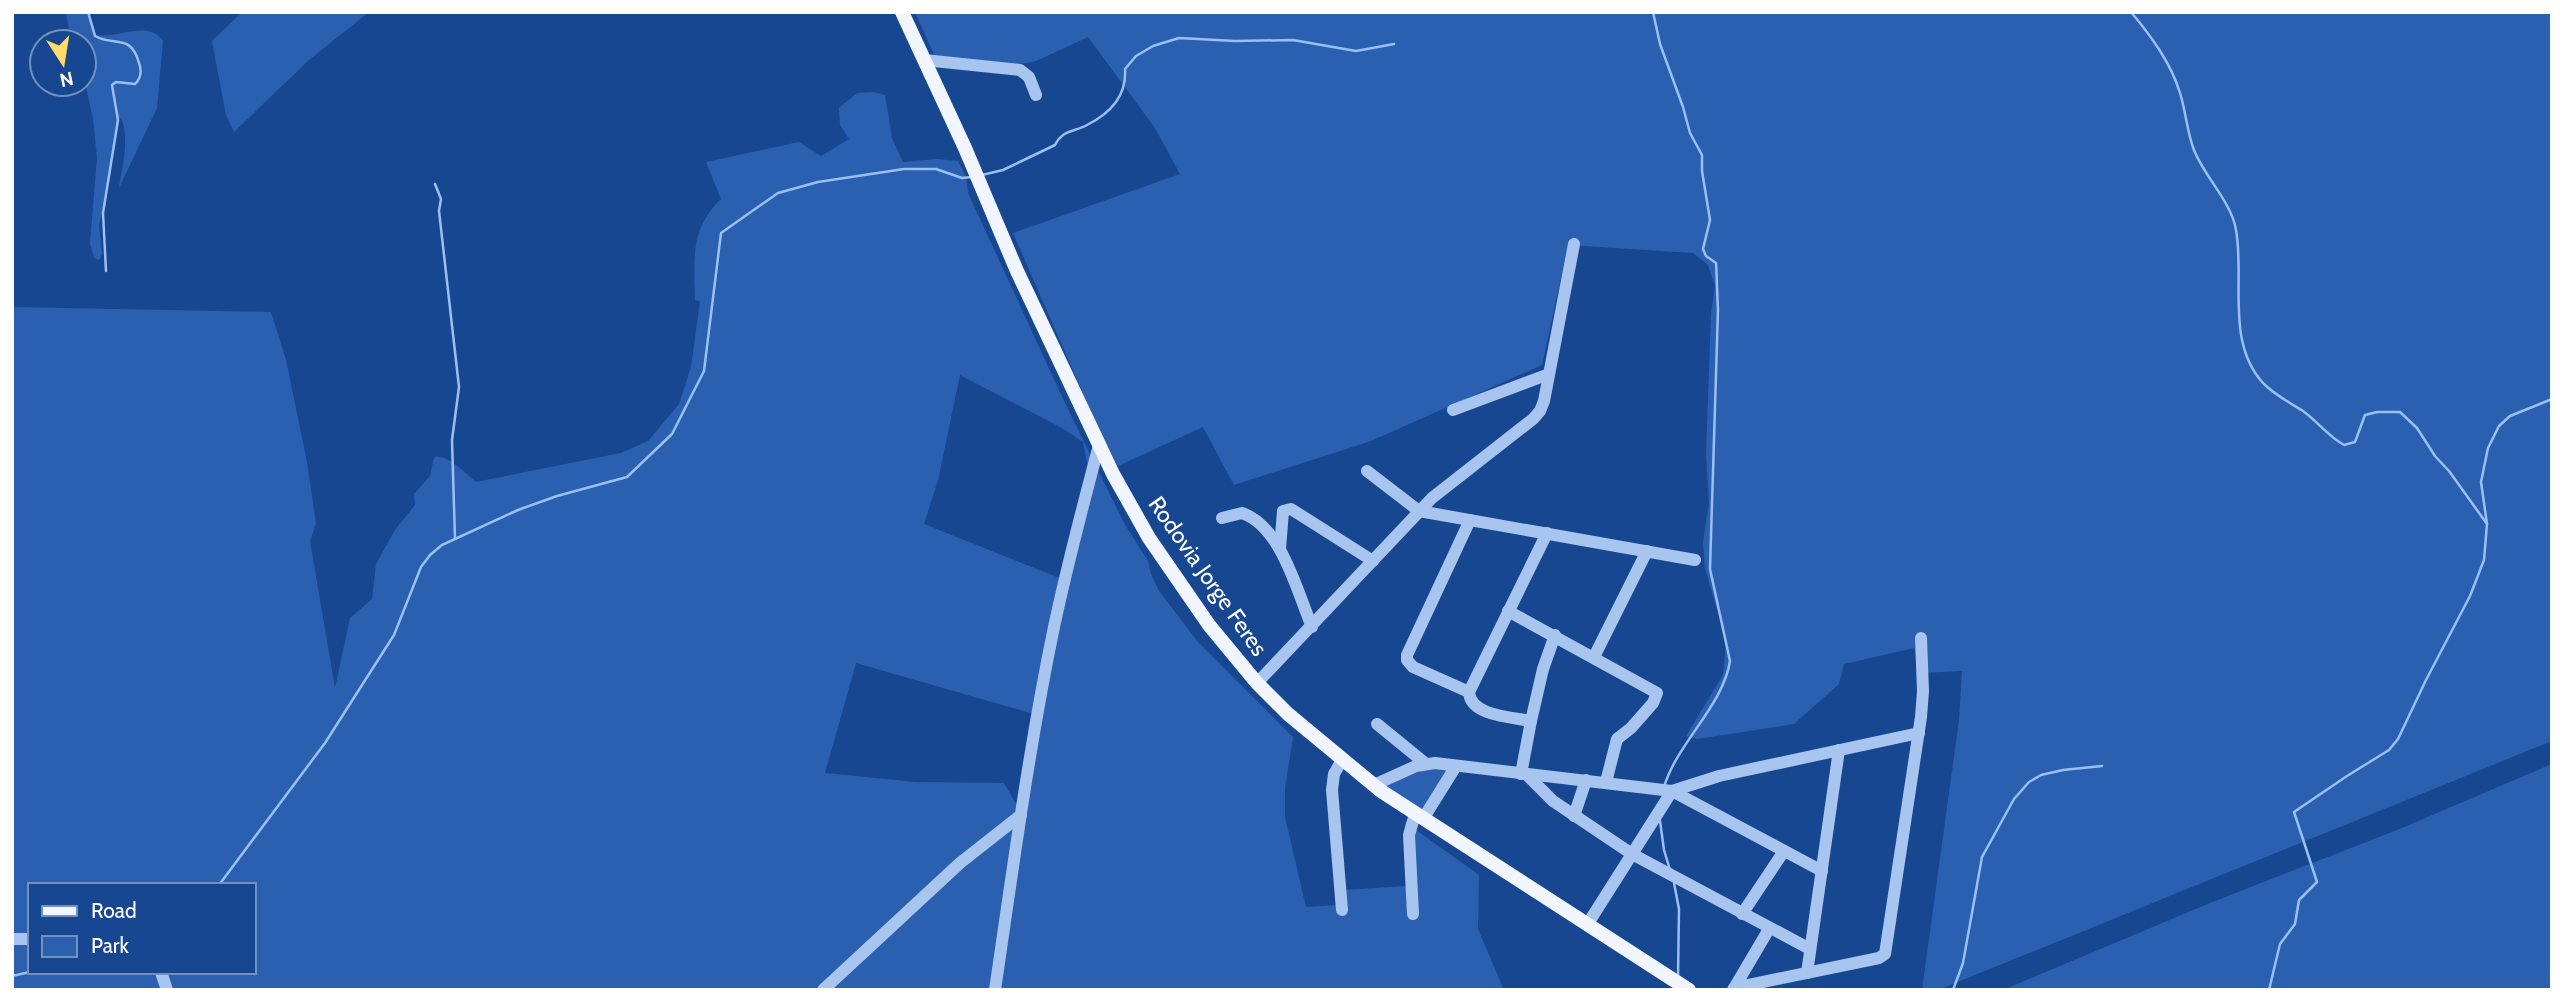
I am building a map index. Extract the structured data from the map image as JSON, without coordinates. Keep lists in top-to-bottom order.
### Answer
{
  "streets": {
    "main road": ["Rodovia Jorge Feres"]
  },
  "legend": ["Road", "Park"],
  "north": "bottom"
}
